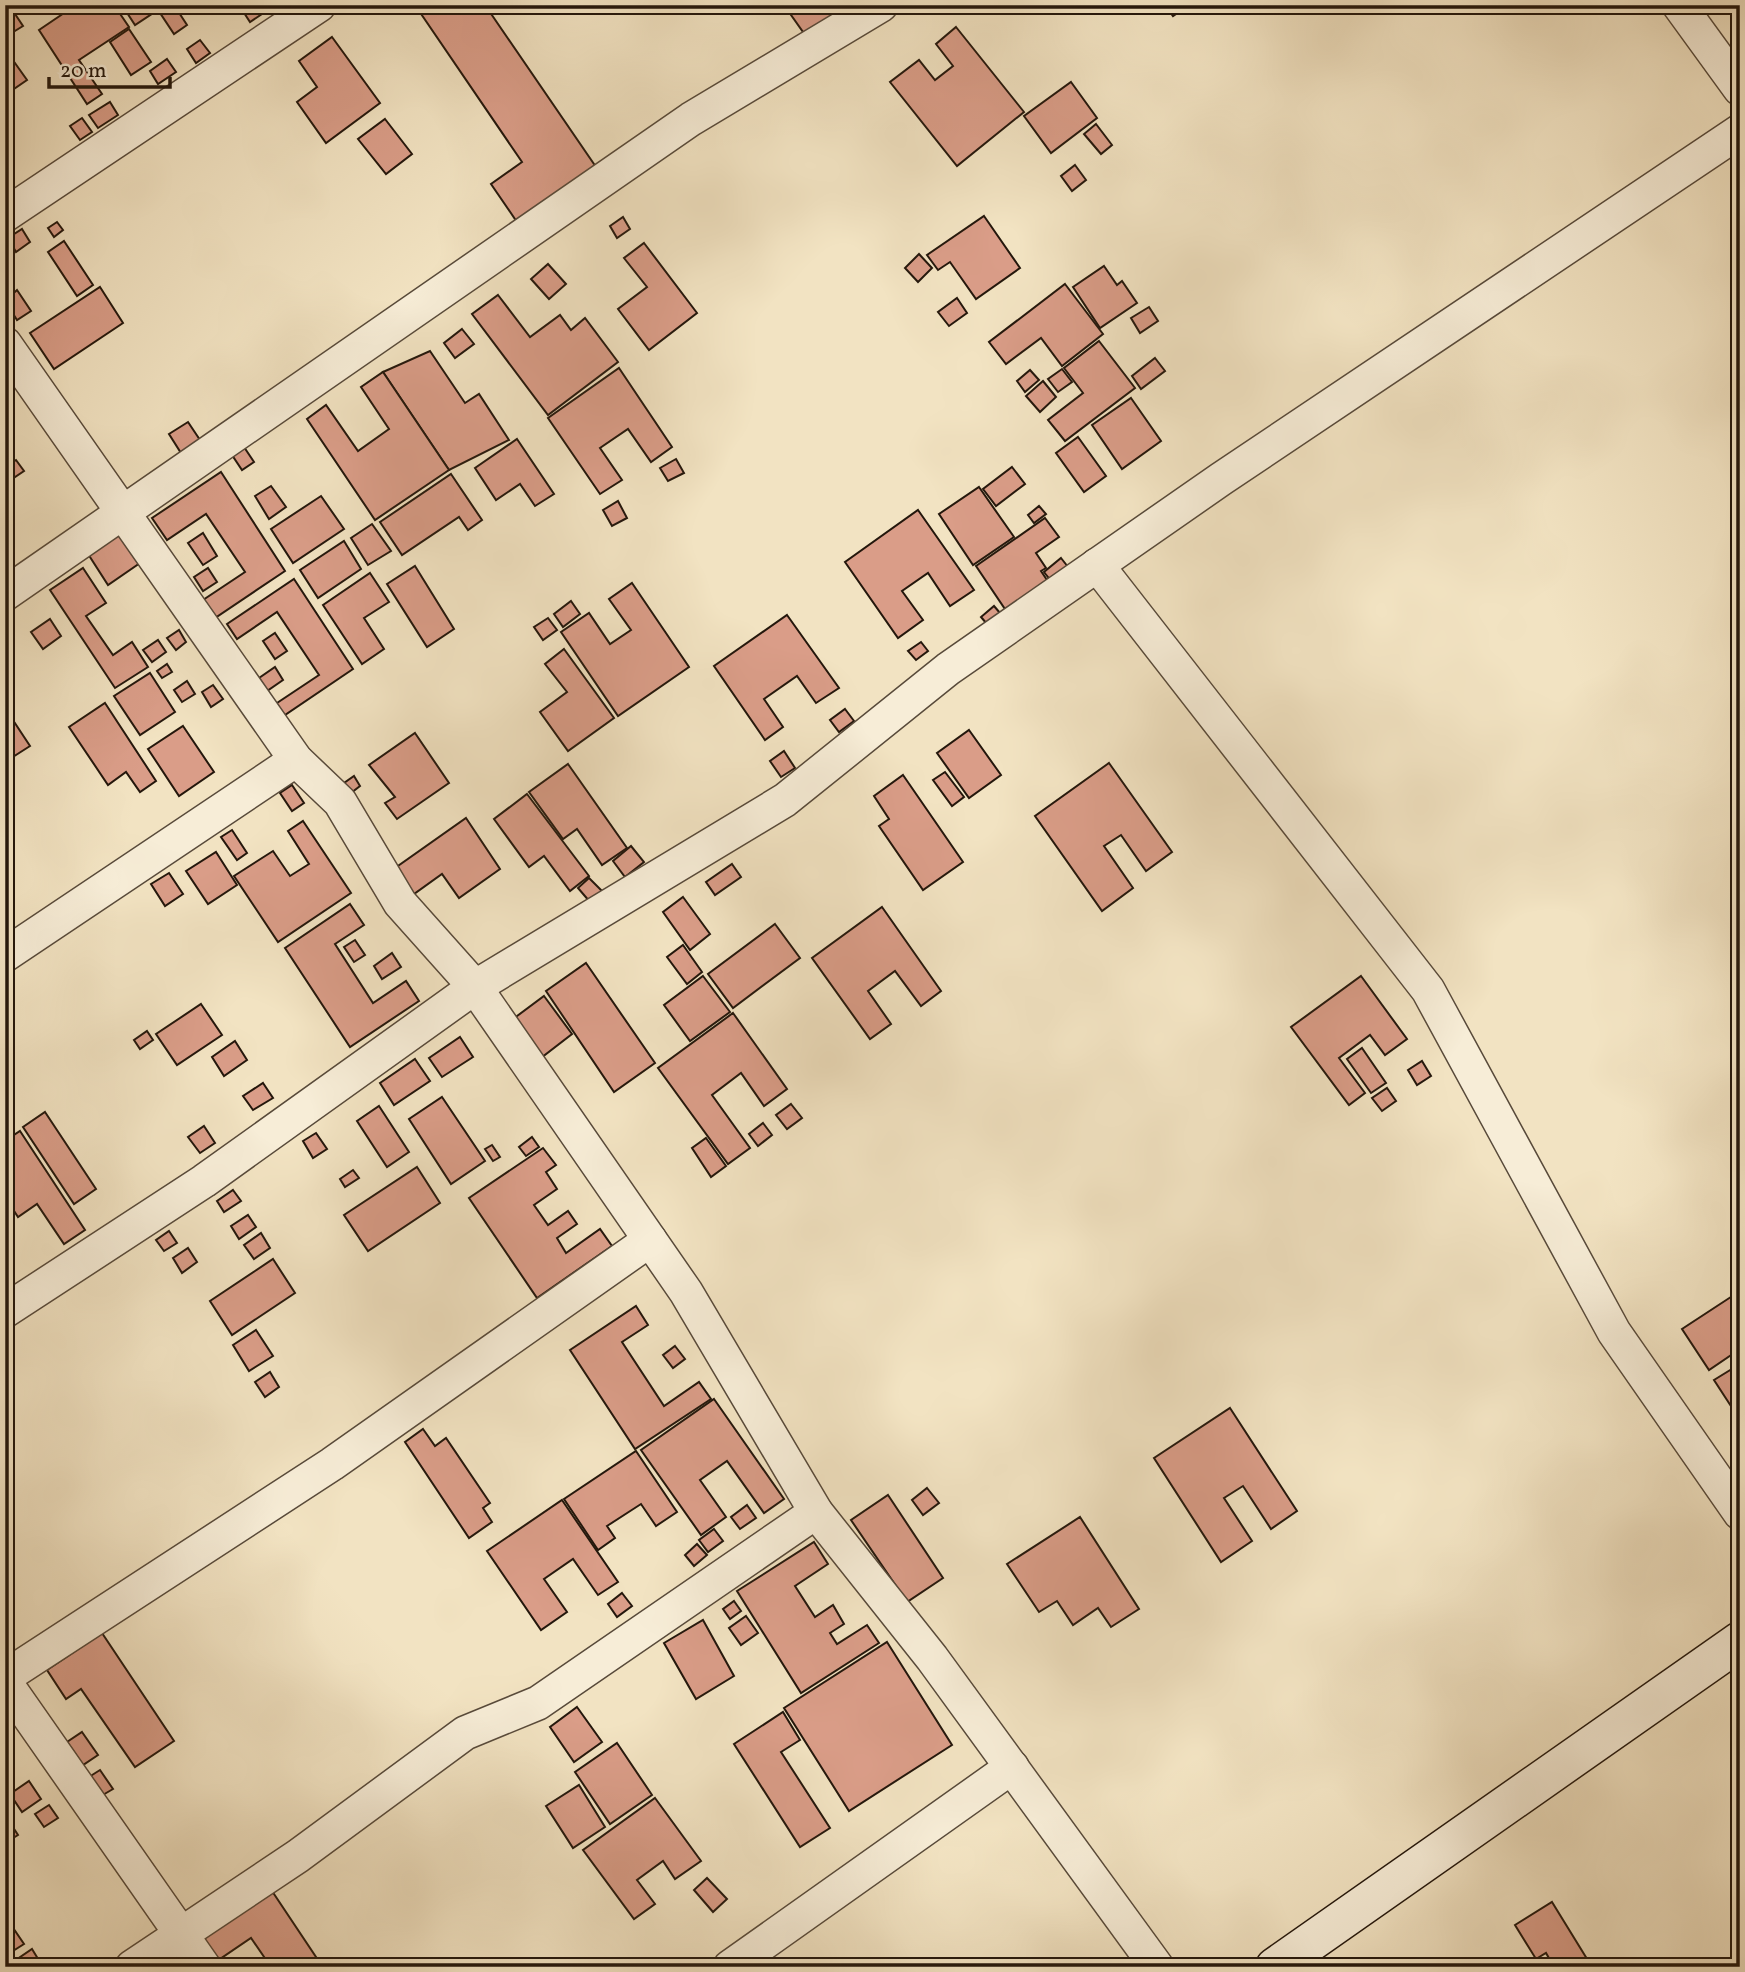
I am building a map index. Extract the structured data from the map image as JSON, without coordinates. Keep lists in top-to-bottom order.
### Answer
{
  "scale_bar": "20 m"
}
